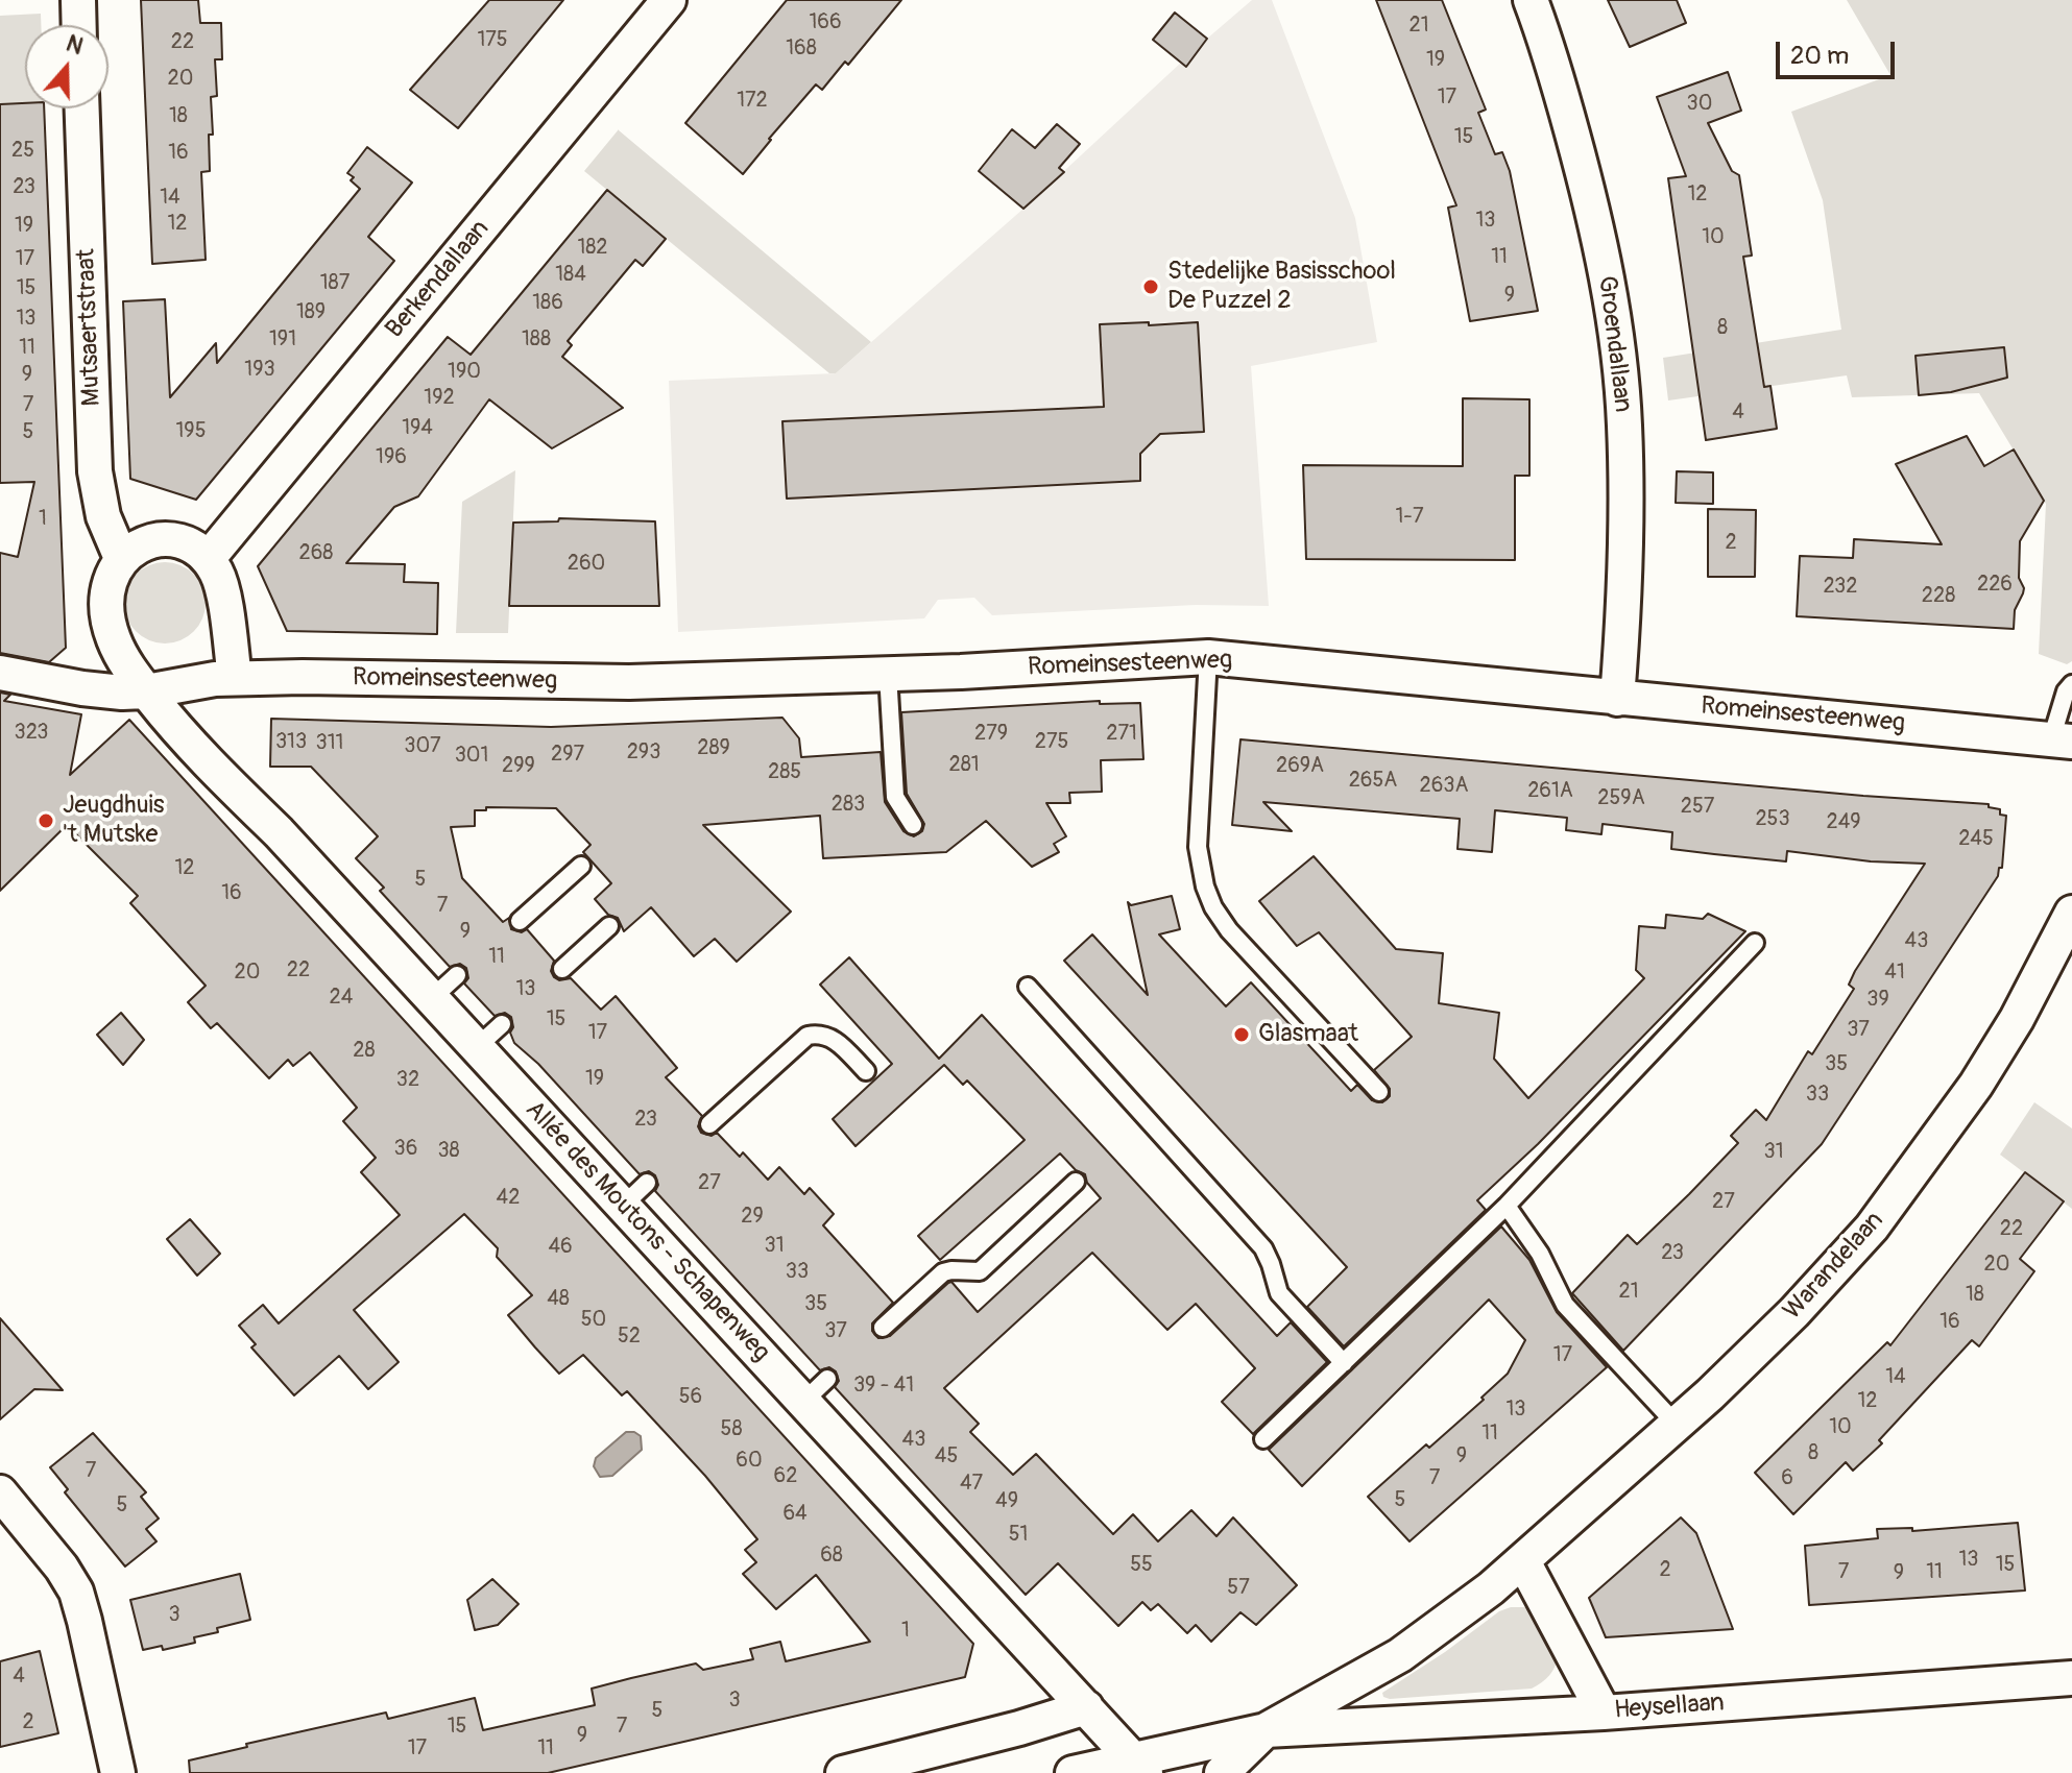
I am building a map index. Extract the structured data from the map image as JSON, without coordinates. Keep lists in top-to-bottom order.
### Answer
{
  "streets": {
    "street": [
      "Berkendallaan",
      "Mutsaertstraat",
      "Groendallaan",
      "Romeinsesteenweg",
      "Allée des Moutons - Schapenweg",
      "Warandelaan",
      "Heysellaan"
    ]
  },
  "crossings": [
    ["Berkendallaan", "Mutsaertstraat"],
    ["Berkendallaan", "Romeinsesteenweg"],
    ["Berkendallaan", "Allée des Moutons - Schapenweg"],
    ["Mutsaertstraat", "Romeinsesteenweg"],
    ["Mutsaertstraat", "Allée des Moutons - Schapenweg"],
    ["Groendallaan", "Romeinsesteenweg"],
    ["Romeinsesteenweg", "Allée des Moutons - Schapenweg"],
    ["Allée des Moutons - Schapenweg", "Warandelaan"],
    ["Warandelaan", "Heysellaan"]
  ],
  "places": ["Stedelijke Basisschool De Puzzel 2", "Jeugdhuis 't Mutske", "Glasmaat"],
  "house_numbers": [
    "166",
    "21",
    "175",
    "22",
    "168",
    "19",
    "20",
    "17",
    "172",
    "30",
    "18",
    "15",
    "25",
    "16",
    "23",
    "12",
    "14",
    "13",
    "12",
    "19",
    "10",
    "182",
    "11",
    "17",
    "184",
    "187",
    "15",
    "9",
    "186",
    "189",
    "13",
    "8",
    "191",
    "188",
    "11",
    "193",
    "190",
    "9",
    "192",
    "7",
    "4",
    "194",
    "195",
    "5",
    "196",
    "1-7",
    "1",
    "2",
    "268",
    "260",
    "226",
    "232",
    "228",
    "323",
    "279",
    "271",
    "313",
    "275",
    "311",
    "307",
    "289",
    "293",
    "297",
    "301",
    "281",
    "299",
    "269A",
    "285",
    "265A",
    "263A",
    "261A",
    "259A",
    "283",
    "257",
    "253",
    "249",
    "245",
    "12",
    "5",
    "16",
    "7",
    "9",
    "43",
    "11",
    "22",
    "20",
    "41",
    "13",
    "24",
    "39",
    "15",
    "37",
    "17",
    "28",
    "35",
    "19",
    "32",
    "33",
    "23",
    "36",
    "38",
    "31",
    "27",
    "42",
    "27",
    "29",
    "22",
    "31",
    "46",
    "23",
    "20",
    "33",
    "21",
    "18",
    "48",
    "35",
    "50",
    "16",
    "37",
    "52",
    "17",
    "14",
    "39 - 41",
    "56",
    "12",
    "13",
    "10",
    "58",
    "11",
    "43",
    "8",
    "45",
    "9",
    "60",
    "7",
    "62",
    "7",
    "6",
    "47",
    "5",
    "49",
    "5",
    "64",
    "51",
    "68",
    "13",
    "55",
    "15",
    "2",
    "7",
    "11",
    "9",
    "57",
    "3",
    "1",
    "4",
    "3",
    "5",
    "2",
    "15",
    "7",
    "9",
    "17",
    "11"
  ],
  "scale_bar": "20 m",
  "north": "top"
}
